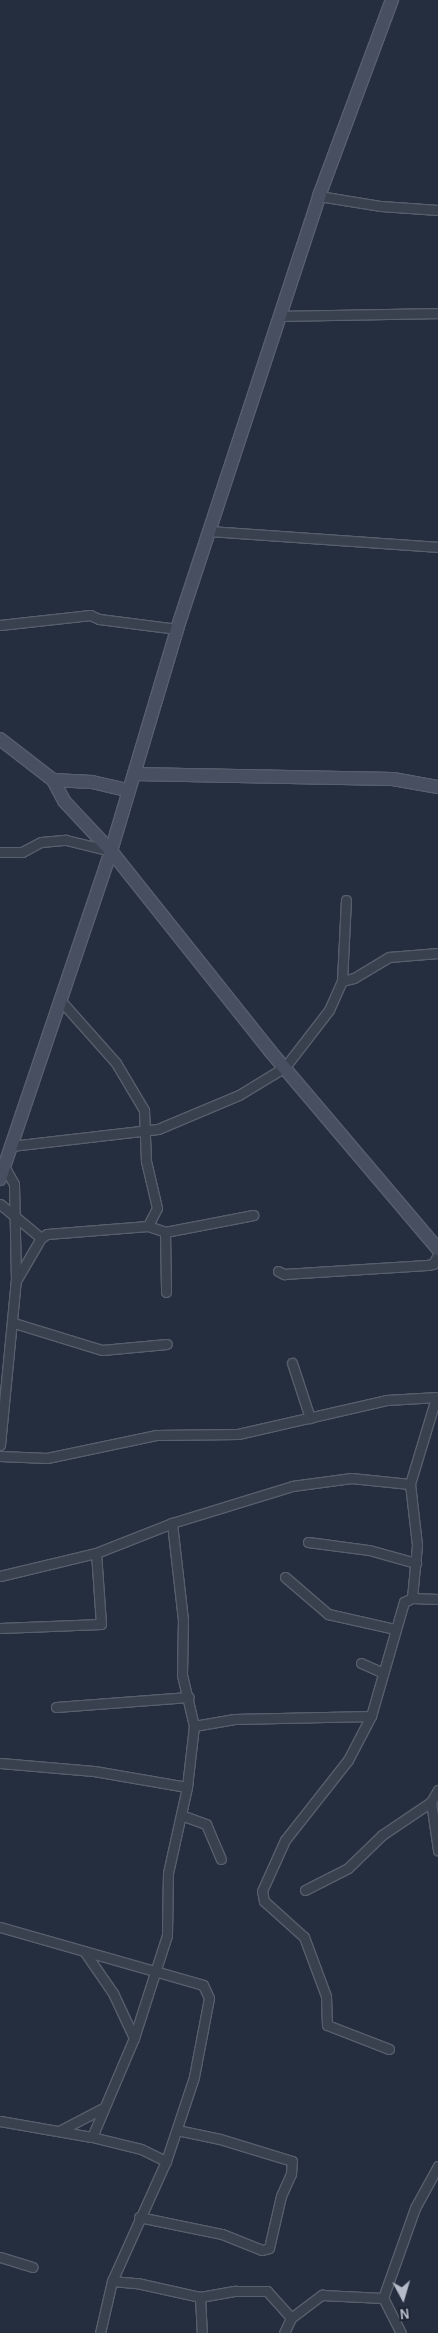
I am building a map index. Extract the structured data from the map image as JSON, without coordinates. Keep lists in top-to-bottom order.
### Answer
{
  "north": "bottom"
}
